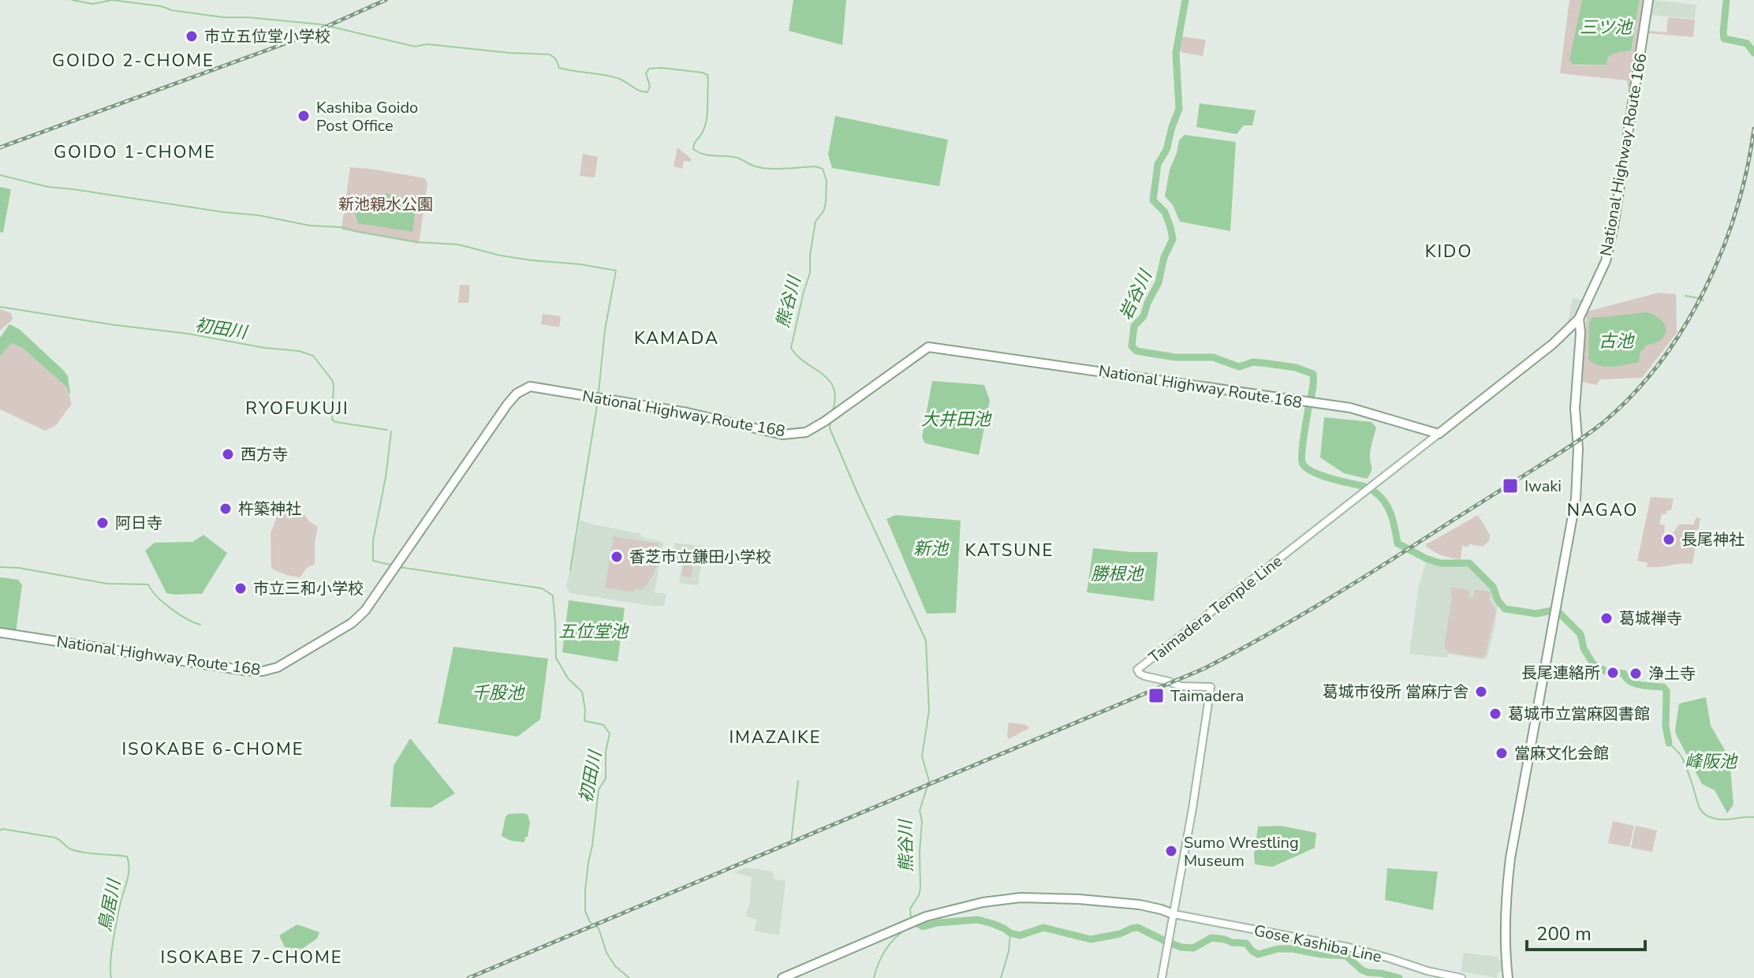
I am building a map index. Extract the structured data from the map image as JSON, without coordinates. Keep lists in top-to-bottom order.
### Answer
{
  "streets": {
    "highway": ["National Highway Route 166", "National Highway Route 168"],
    "main road": ["Taimadera Temple Line", "Gose Kashiba Line"]
  },
  "crossings": [
    ["National Highway Route 168", "Taimadera Temple Line"],
    ["Taimadera Temple Line", "Gose Kashiba Line"]
  ],
  "districts": [
    "GOIDO 2-CHOME",
    "GOIDO 1-CHOME",
    "KIDO",
    "KAMADA",
    "RYOFUKUJI",
    "NAGAO",
    "KATSUNE",
    "IMAZAIKE",
    "ISOKABE 6-CHOME",
    "ISOKABE 7-CHOME"
  ],
  "water": [
    "三ツ池",
    "岩谷川",
    "熊谷川",
    "初田川",
    "古池",
    "大井田池",
    "新池",
    "勝根池",
    "五位堂池",
    "千股池",
    "峰阪池",
    "鳥居川"
  ],
  "parks": ["新池親水公園"],
  "places": {
    "other": [
      "市立五位堂小学校",
      "Kashiba Goido Post Office",
      "西方寺",
      "杵築神社",
      "阿日寺",
      "長尾神社",
      "香芝市立鎌田小学校",
      "市立三和小学校",
      "葛城禅寺",
      "長尾連絡所",
      "浄土寺",
      "葛城市役所 當麻庁舎",
      "葛城市立當麻図書館",
      "當麻文化会館",
      "Sumo Wrestling Museum"
    ],
    "transit": ["Iwaki", "Taimadera"]
  },
  "scale_bar": "200 m"
}
